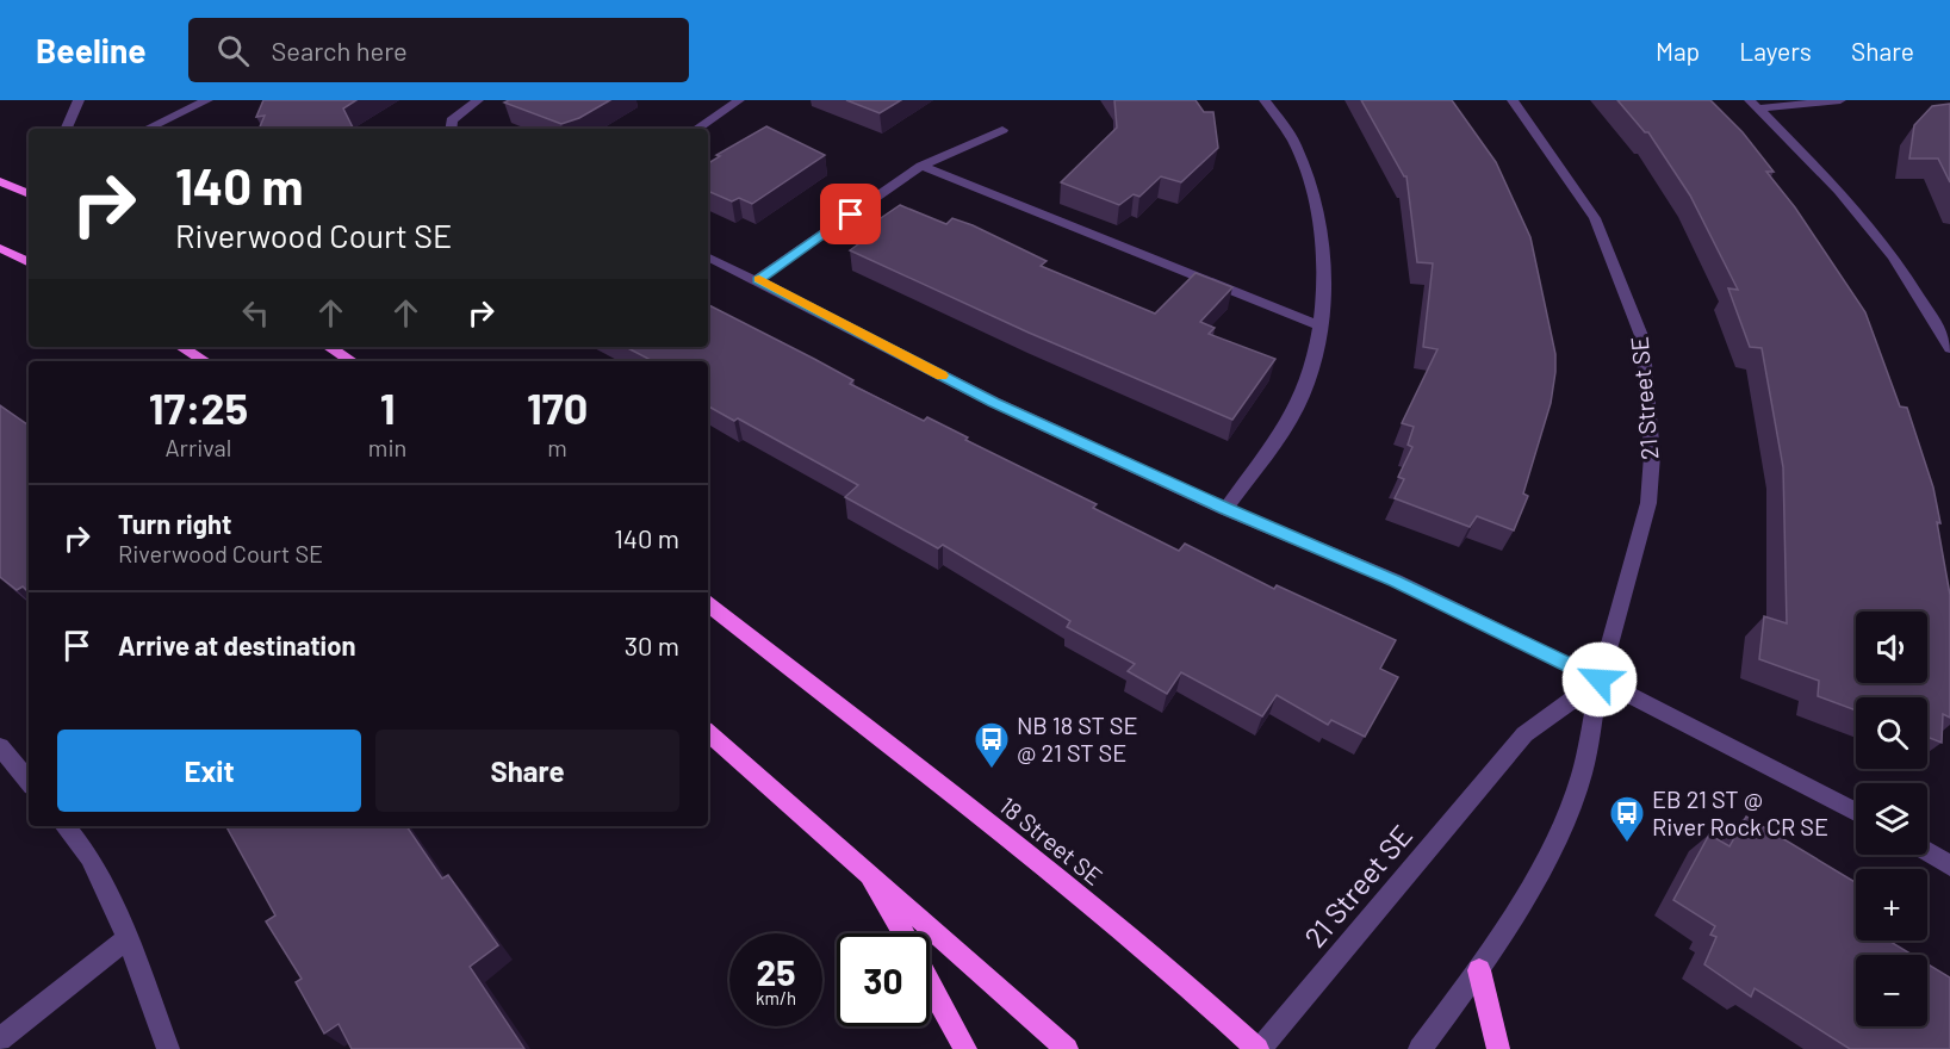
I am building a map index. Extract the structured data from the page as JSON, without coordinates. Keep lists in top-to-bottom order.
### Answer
{
  "streets": {
    "main road": ["18 Street SE"],
    "street": ["21 Street SE"]
  },
  "crossings": [
    ["21 Street SE", "18 Street SE"]
  ],
  "places": {
    "bus stop": ["NB 18 ST SE @ 21 ST SE", "EB 21 ST @ River Rock CR SE"]
  },
  "page": {
    "header": "Beeline",
    "search": "Search here",
    "nav": ["Map", "Layers", "Share"],
    "turn": ["140 m", "Riverwood Court SE"],
    "eta": [
      "17:25",
      "Arrival",
      "1",
      "min",
      "170",
      "m"
    ],
    "list": [
      {
        "name": "Turn right",
        "note": "Riverwood Court SE",
        "value": "140 m"
      },
      {
        "name": "Arrive at destination",
        "value": "30 m"
      }
    ],
    "map_buttons": ["+", "−"],
    "buttons": ["Exit", "Share"],
    "speed": "25 km/h",
    "limit": "30"
  }
}
